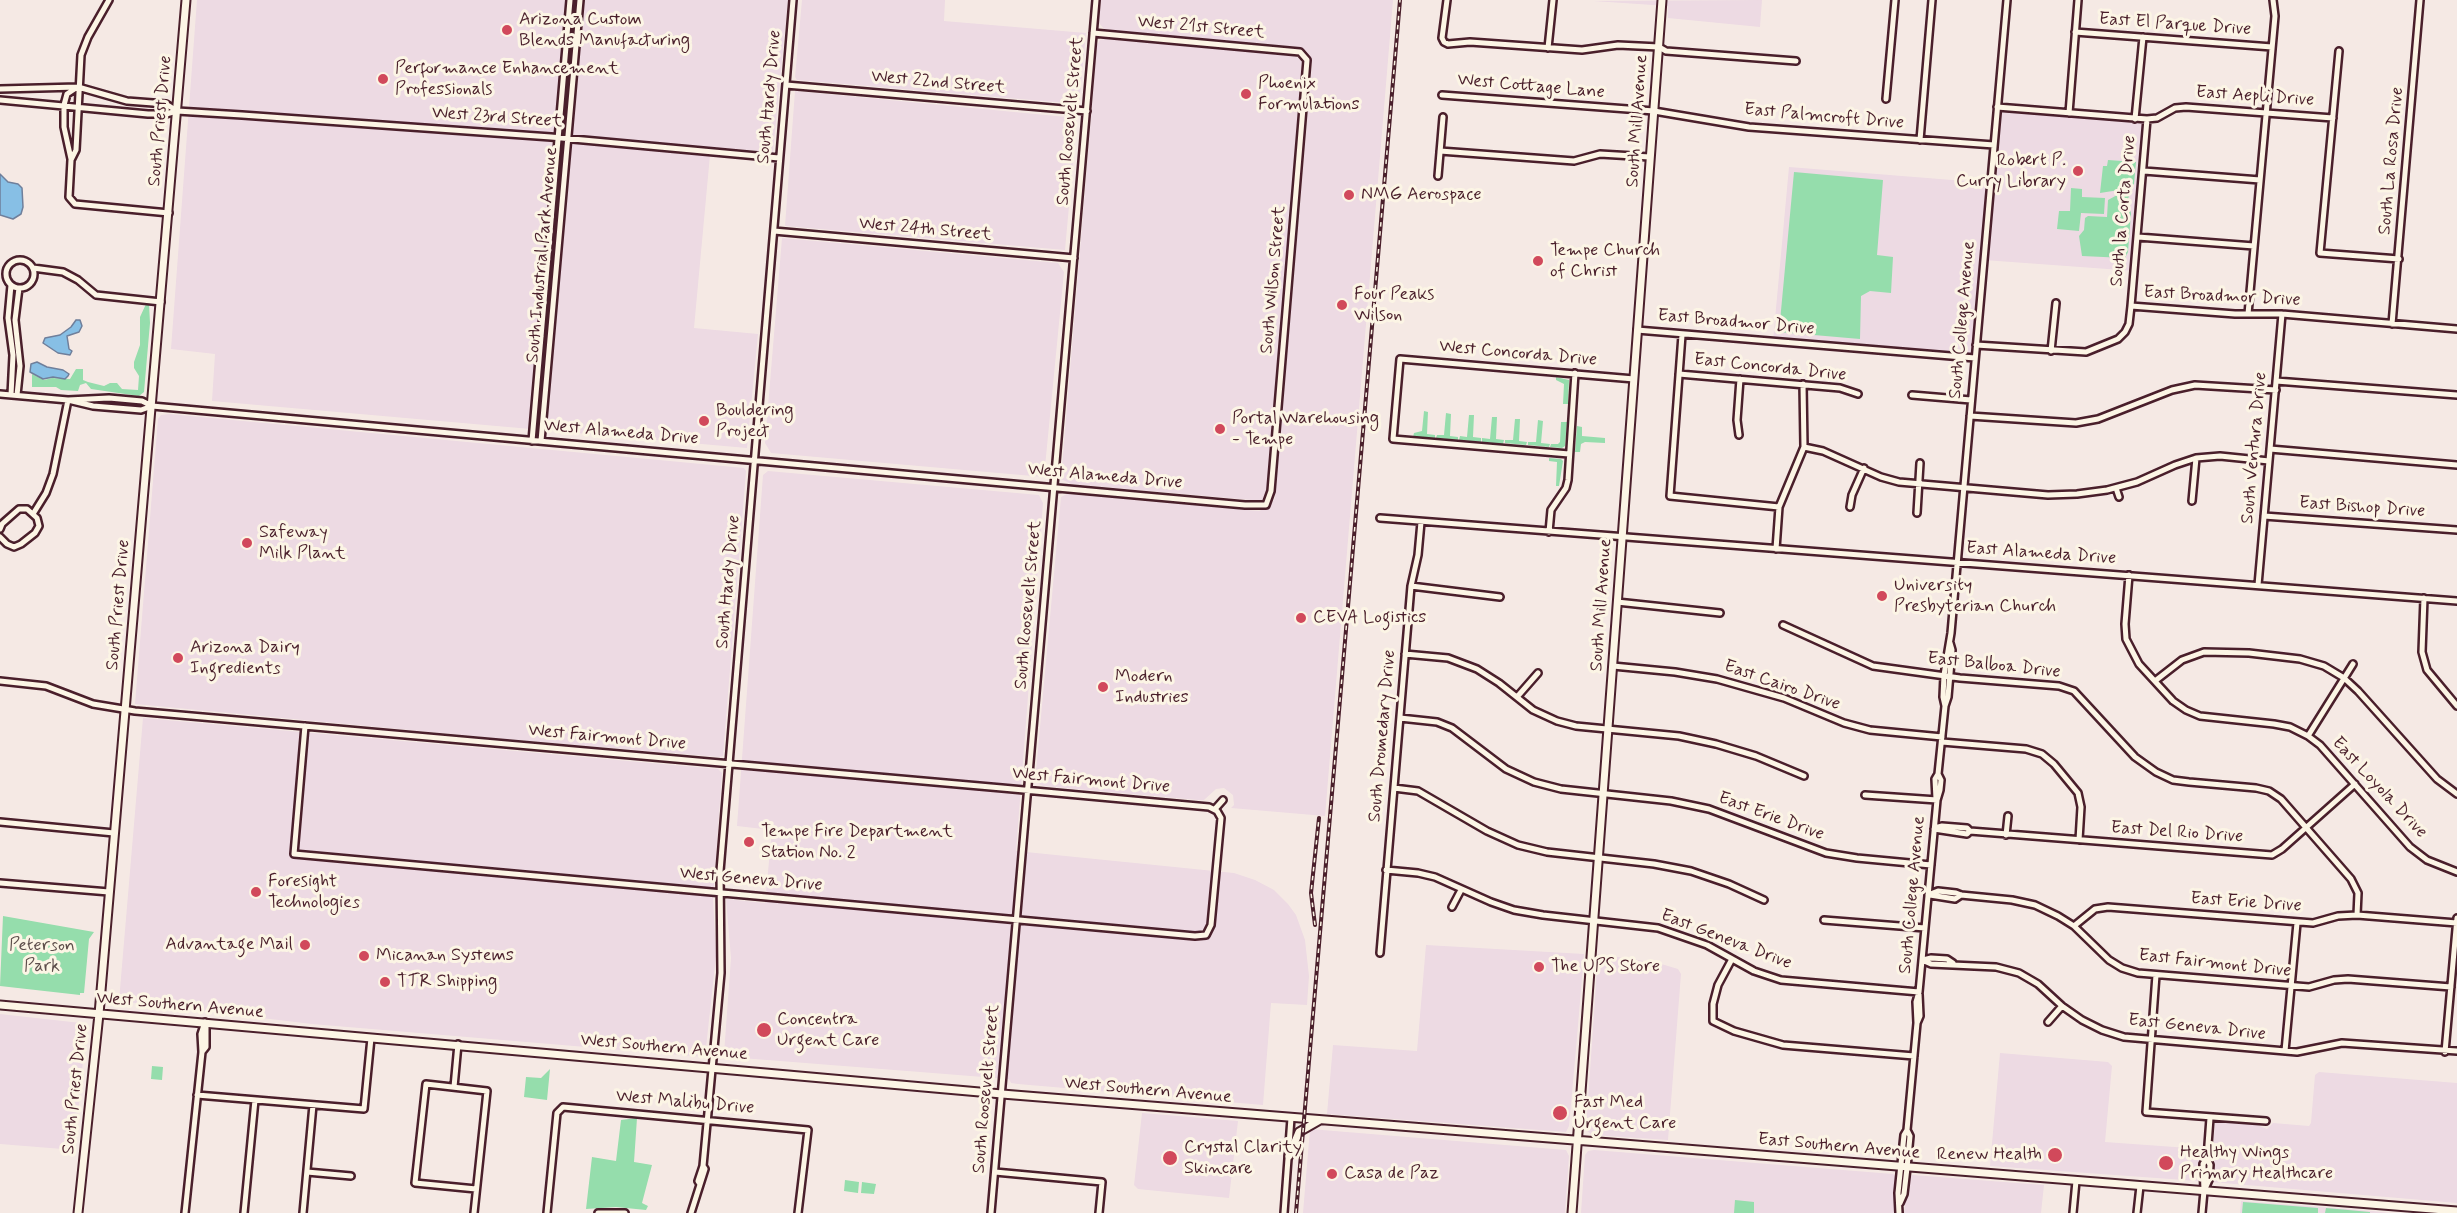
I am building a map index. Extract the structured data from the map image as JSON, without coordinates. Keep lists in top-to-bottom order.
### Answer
{
  "streets": {
    "main road": [
      "South Priest Drive",
      "South Mill Avenue",
      "West Southern Avenue",
      "East Southern Avenue"
    ],
    "street": [
      "East El Parque Drive",
      "West 21st Street",
      "West 22nd Street",
      "West Cottage Lane",
      "South Hardy Drive",
      "East Aepli Drive",
      "East Palmcroft Drive",
      "West 23rd Street",
      "South Roosevelt Street",
      "South La Rosa Drive",
      "South la Corta Drive",
      "West 24th Street",
      "South Industrial Park Avenue",
      "South Wilson Street",
      "East Broadmor Drive",
      "South College Avenue",
      "West Concorda Drive",
      "East Concorda Drive",
      "West Alameda Drive",
      "South Ventura Drive",
      "East Bishop Drive",
      "East Alameda Drive",
      "East Balboa Drive",
      "East Cairo Drive",
      "South Dromedary Drive",
      "West Fairmont Drive",
      "East Loyola Drive",
      "East Erie Drive",
      "East Del Rio Drive",
      "West Geneva Drive",
      "East Geneva Drive",
      "East Fairmont Drive",
      "West Malibu Drive"
    ]
  },
  "crossings": [
    ["East El Parque Drive", "South la Corta Drive"],
    ["West 21st Street", "South Roosevelt Street"],
    ["West 21st Street", "South Wilson Street"],
    ["West 22nd Street", "South Hardy Drive"],
    ["West 22nd Street", "South Roosevelt Street"],
    ["West Cottage Lane", "East Palmcroft Drive"],
    ["West Cottage Lane", "South Mill Avenue"],
    ["South Hardy Drive", "West 23rd Street"],
    ["South Hardy Drive", "West 24th Street"],
    ["South Hardy Drive", "West Alameda Drive"],
    ["South Hardy Drive", "West Fairmont Drive"],
    ["South Hardy Drive", "West Geneva Drive"],
    ["South Hardy Drive", "West Southern Avenue"],
    ["South Hardy Drive", "West Malibu Drive"],
    ["East Aepli Drive", "South la Corta Drive"],
    ["East Aepli Drive", "South College Avenue"],
    ["East Palmcroft Drive", "South Mill Avenue"],
    ["East Palmcroft Drive", "South College Avenue"],
    ["West 23rd Street", "South Priest Drive"],
    ["West 23rd Street", "South Industrial Park Avenue"],
    ["South Priest Drive", "West Alameda Drive"],
    ["South Priest Drive", "West Fairmont Drive"],
    ["South Priest Drive", "West Southern Avenue"],
    ["South Roosevelt Street", "West 24th Street"],
    ["South Roosevelt Street", "West Alameda Drive"],
    ["South Roosevelt Street", "West Fairmont Drive"],
    ["South Roosevelt Street", "West Geneva Drive"],
    ["South Roosevelt Street", "West Southern Avenue"],
    ["South Mill Avenue", "East Broadmor Drive"],
    ["South Mill Avenue", "West Concorda Drive"],
    ["South Mill Avenue", "East Alameda Drive"],
    ["South Mill Avenue", "East Cairo Drive"],
    ["South Mill Avenue", "East Erie Drive"],
    ["South Mill Avenue", "East Geneva Drive"],
    ["South Mill Avenue", "West Southern Avenue"],
    ["South Mill Avenue", "East Southern Avenue"],
    ["South La Rosa Drive", "East Broadmor Drive"],
    ["South la Corta Drive", "East Broadmor Drive"],
    ["South Industrial Park Avenue", "West Alameda Drive"],
    ["South Wilson Street", "West Alameda Drive"],
    ["East Broadmor Drive", "South College Avenue"],
    ["East Broadmor Drive", "South Ventura Drive"],
    ["South College Avenue", "East Alameda Drive"],
    ["South College Avenue", "East Balboa Drive"],
    ["South College Avenue", "East Cairo Drive"],
    ["South College Avenue", "East Erie Drive"],
    ["South College Avenue", "East Del Rio Drive"],
    ["South College Avenue", "East Geneva Drive"],
    ["South College Avenue", "East Fairmont Drive"],
    ["South College Avenue", "East Southern Avenue"],
    ["South Ventura Drive", "East Bishop Drive"],
    ["South Ventura Drive", "East Alameda Drive"],
    ["East Alameda Drive", "East Loyola Drive"],
    ["East Balboa Drive", "East Erie Drive"],
    ["East Balboa Drive", "East Del Rio Drive"],
    ["East Cairo Drive", "East Del Rio Drive"],
    ["South Dromedary Drive", "East Erie Drive"],
    ["West Fairmont Drive", "West Geneva Drive"],
    ["East Loyola Drive", "East Del Rio Drive"],
    ["East Erie Drive", "East Fairmont Drive"],
    ["West Southern Avenue", "East Southern Avenue"]
  ],
  "parks": ["Peterson Park"],
  "places": [
    "Arizona Custom Blends Manufacturing",
    "Performance Enhancement Professionals",
    "Phoenix Formulations",
    "Robert P. Curry Library",
    "NMG Aerospace",
    "Tempe Church of Christ",
    "Four Peaks Wilson",
    "Bouldering Project",
    "Portal Warehousing - Tempe",
    "Safeway Milk Plant",
    "University Presbyterian Church",
    "CEVA Logistics",
    "Arizona Dairy Ingredients",
    "Modern Industries",
    "Tempe Fire Department Station No. 2",
    "Foresight Technologies",
    "Advantage Mail",
    "Micanan Systems",
    "The UPS Store",
    "TTR Shipping",
    "Concentra Urgent Care",
    "Fast Med Urgent Care",
    "Renew Health",
    "Crystal Clarity Skincare",
    "Healthy Wings Primary Healthcare",
    "Casa de Paz"
  ]
}
